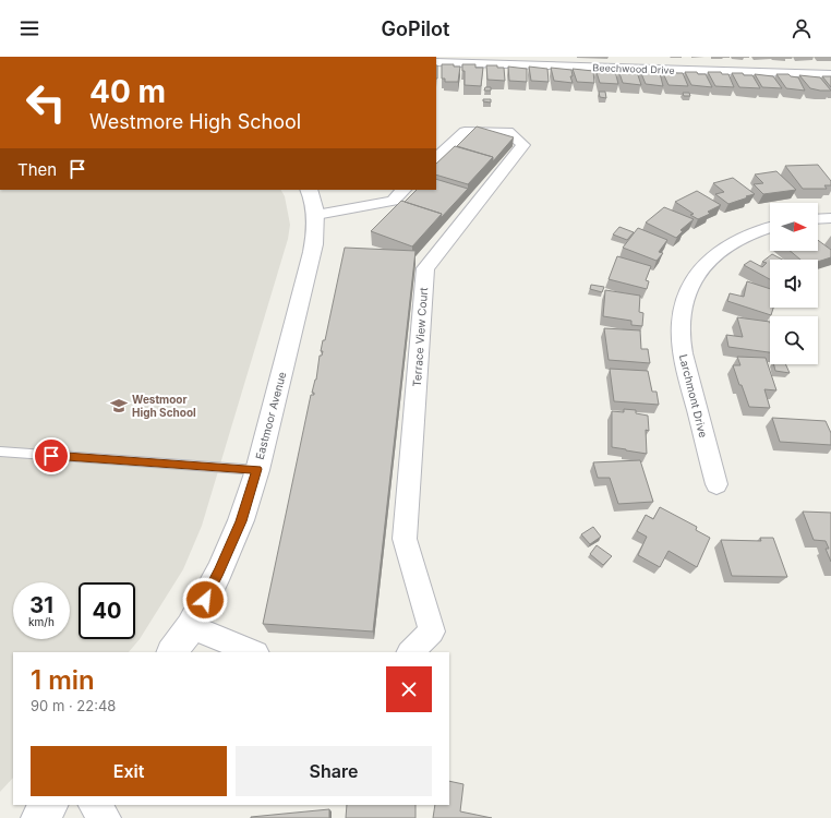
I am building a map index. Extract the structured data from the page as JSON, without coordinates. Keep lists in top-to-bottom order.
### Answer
{
  "streets": {
    "street": [
      "Beechwood Drive",
      "Terrace View Court",
      "Larchmont Drive",
      "Eastmoor Avenue"
    ]
  },
  "places": {
    "school or university": ["Westmoor High School"]
  },
  "north": "right",
  "page": {
    "header": "GoPilot",
    "turn": ["40 m", "Westmore High School"],
    "then": "Then",
    "speed": "31 km/h",
    "limit": "40",
    "heading": ["1 min", "90 m · 22:48"],
    "buttons": ["Exit", "Share"]
  }
}
